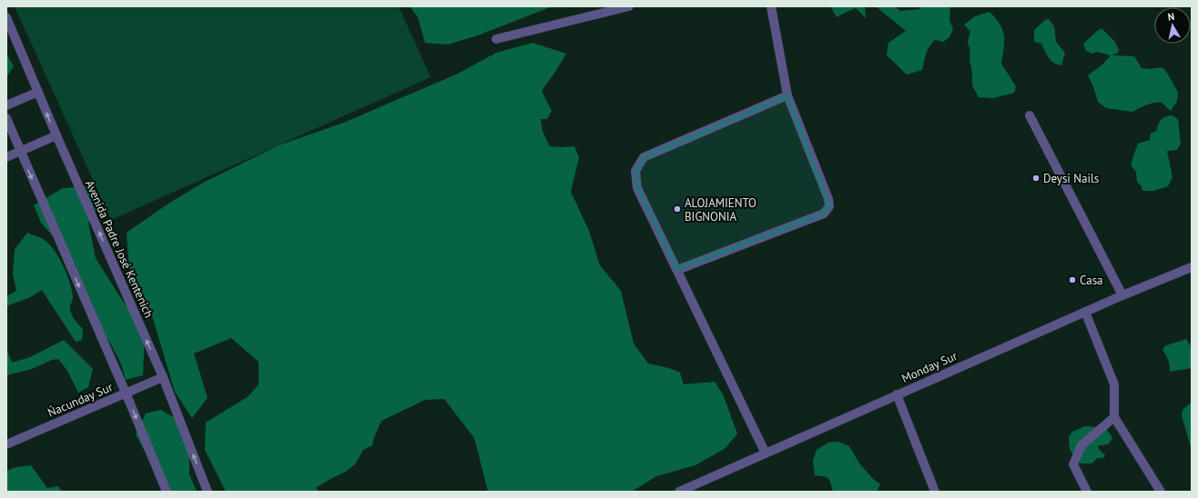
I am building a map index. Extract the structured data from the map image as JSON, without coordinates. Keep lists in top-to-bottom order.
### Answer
{
  "streets": {
    "street": ["Avenida Padre José Kentenich", "Monday Sur", "Ńacunday Sur"]
  },
  "crossings": [
    ["Avenida Padre José Kentenich", "Ńacunday Sur"]
  ],
  "places": ["Deysi Nails", "ALOJAMIENTO BIGNONIA", "Casa"],
  "north": "top"
}
